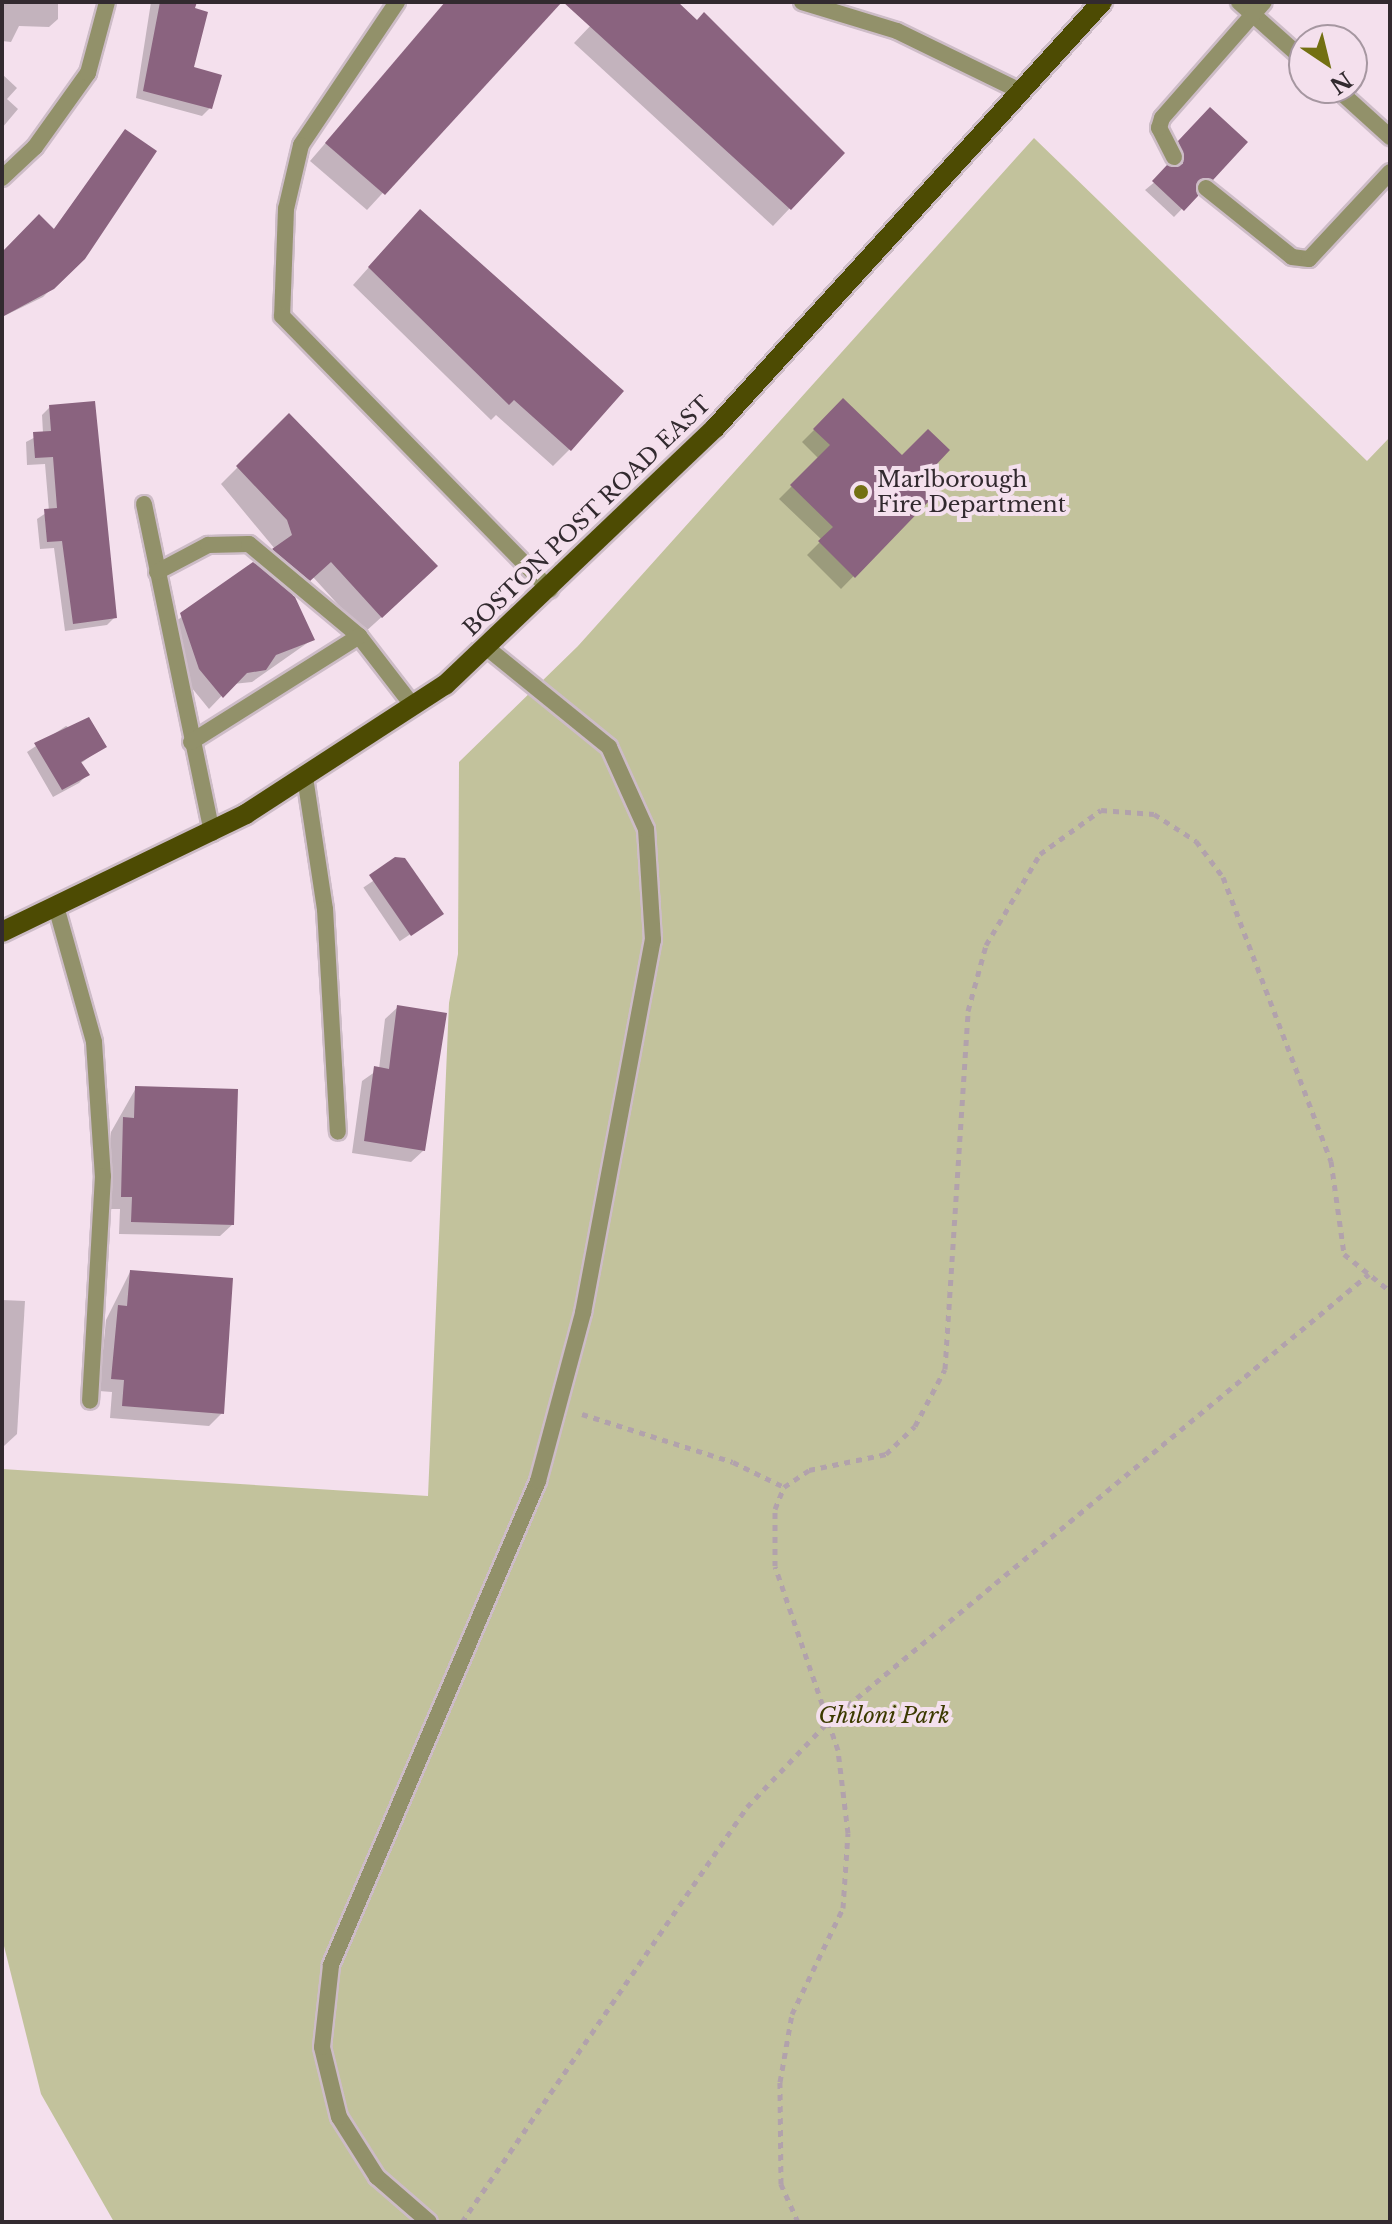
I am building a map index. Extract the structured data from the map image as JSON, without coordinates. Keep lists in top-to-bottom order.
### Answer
{
  "streets": {
    "main road": ["BOSTON POST ROAD EAST"]
  },
  "parks": ["Ghiloni Park"],
  "places": ["Marlborough Fire Department"],
  "north": "bottom right"
}
